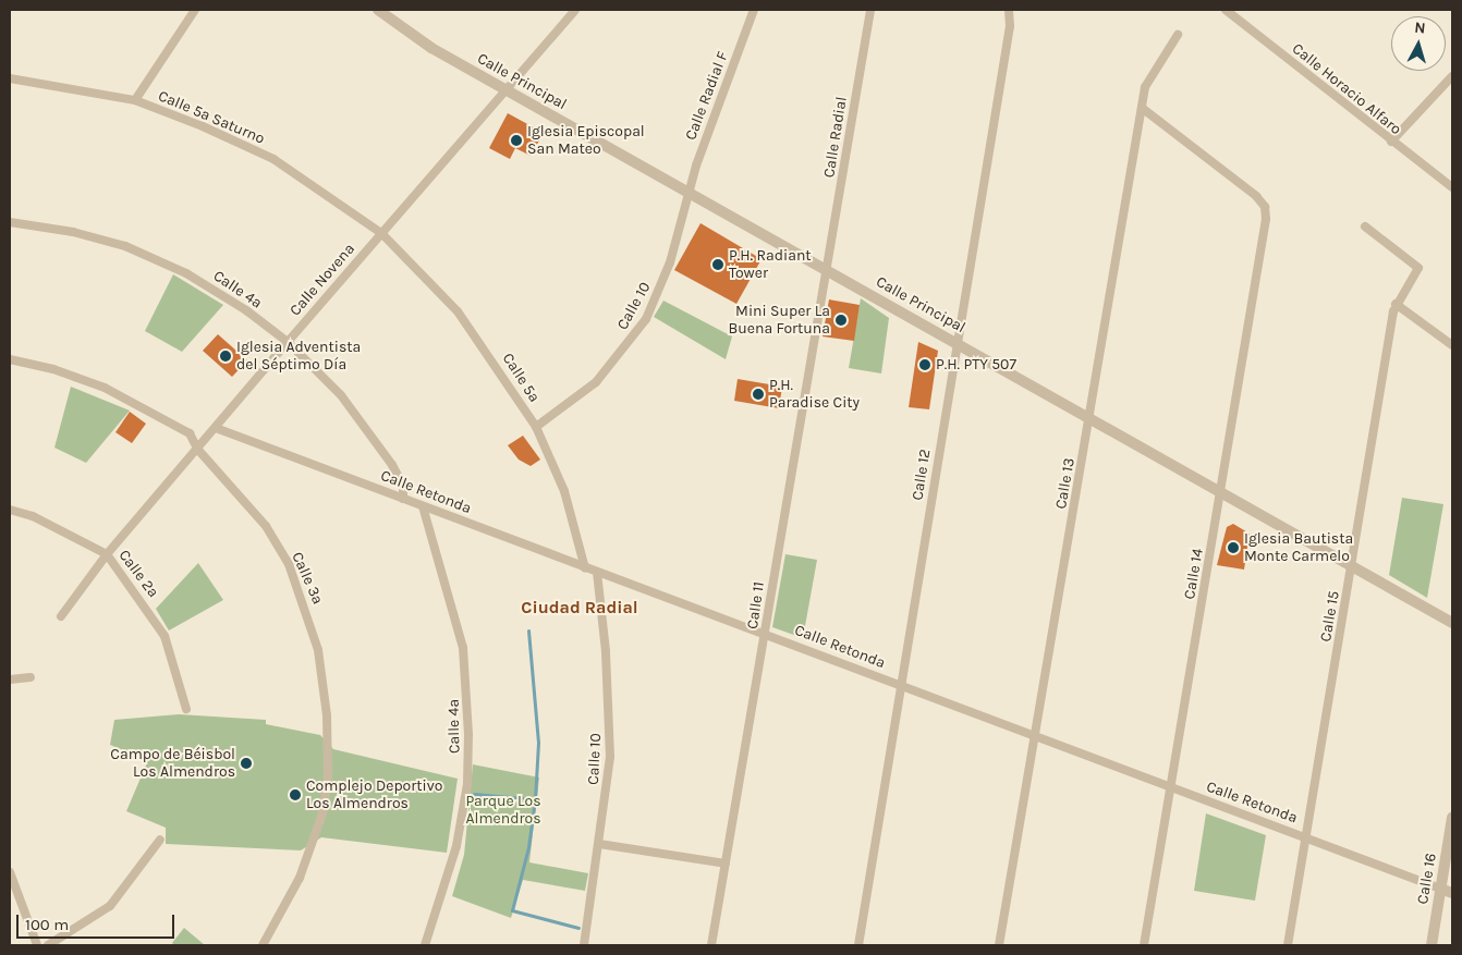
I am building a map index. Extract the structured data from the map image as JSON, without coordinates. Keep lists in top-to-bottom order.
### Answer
{
  "streets": {
    "street": [
      "Calle Principal",
      "Calle Horacio Alfaro",
      "Calle Radial F",
      "Calle 5a Saturno",
      "Calle Radial",
      "Calle Novena",
      "Calle 4a",
      "Calle 10",
      "Calle 5a",
      "Calle 12",
      "Calle 13",
      "Calle Retonda",
      "Calle 2a",
      "Calle 14",
      "Calle 3a",
      "Calle 11",
      "Calle 15",
      "Calle 16"
    ]
  },
  "crossings": [
    ["Calle Principal", "Calle Radial F"],
    ["Calle Principal", "Calle Radial"],
    ["Calle Principal", "Calle Novena"],
    ["Calle Principal", "Calle 10"],
    ["Calle Principal", "Calle 12"],
    ["Calle Principal", "Calle 13"],
    ["Calle Principal", "Calle 14"],
    ["Calle Principal", "Calle 11"],
    ["Calle Principal", "Calle 15"],
    ["Calle Radial F", "Calle 10"],
    ["Calle 5a Saturno", "Calle Novena"],
    ["Calle 5a Saturno", "Calle 5a"],
    ["Calle Radial", "Calle 11"],
    ["Calle Novena", "Calle 4a"],
    ["Calle Novena", "Calle 5a"],
    ["Calle Novena", "Calle Retonda"],
    ["Calle Novena", "Calle 2a"],
    ["Calle Novena", "Calle 3a"],
    ["Calle 4a", "Calle Retonda"],
    ["Calle 10", "Calle 5a"],
    ["Calle 10", "Calle Retonda"],
    ["Calle 5a", "Calle Retonda"],
    ["Calle 12", "Calle Retonda"],
    ["Calle 13", "Calle Retonda"],
    ["Calle 13", "Calle 14"],
    ["Calle Retonda", "Calle 14"],
    ["Calle Retonda", "Calle 11"],
    ["Calle Retonda", "Calle 15"],
    ["Calle Retonda", "Calle 16"]
  ],
  "districts": ["Ciudad Radial"],
  "parks": ["Parque Los Almendros"],
  "places": [
    "Iglesia Episcopal San Mateo",
    "P.H. Radiant Tower",
    "Mini Super La Buena Fortuna",
    "Iglesia Adventista del Séptimo Día",
    "P.H. PTY 507",
    "P.H. Paradise City",
    "Iglesia Bautista Monte Carmelo",
    "Campo de Béisbol Los Almendros",
    "Complejo Deportivo Los Almendros"
  ],
  "scale_bar": "100 m",
  "north": "top"
}
